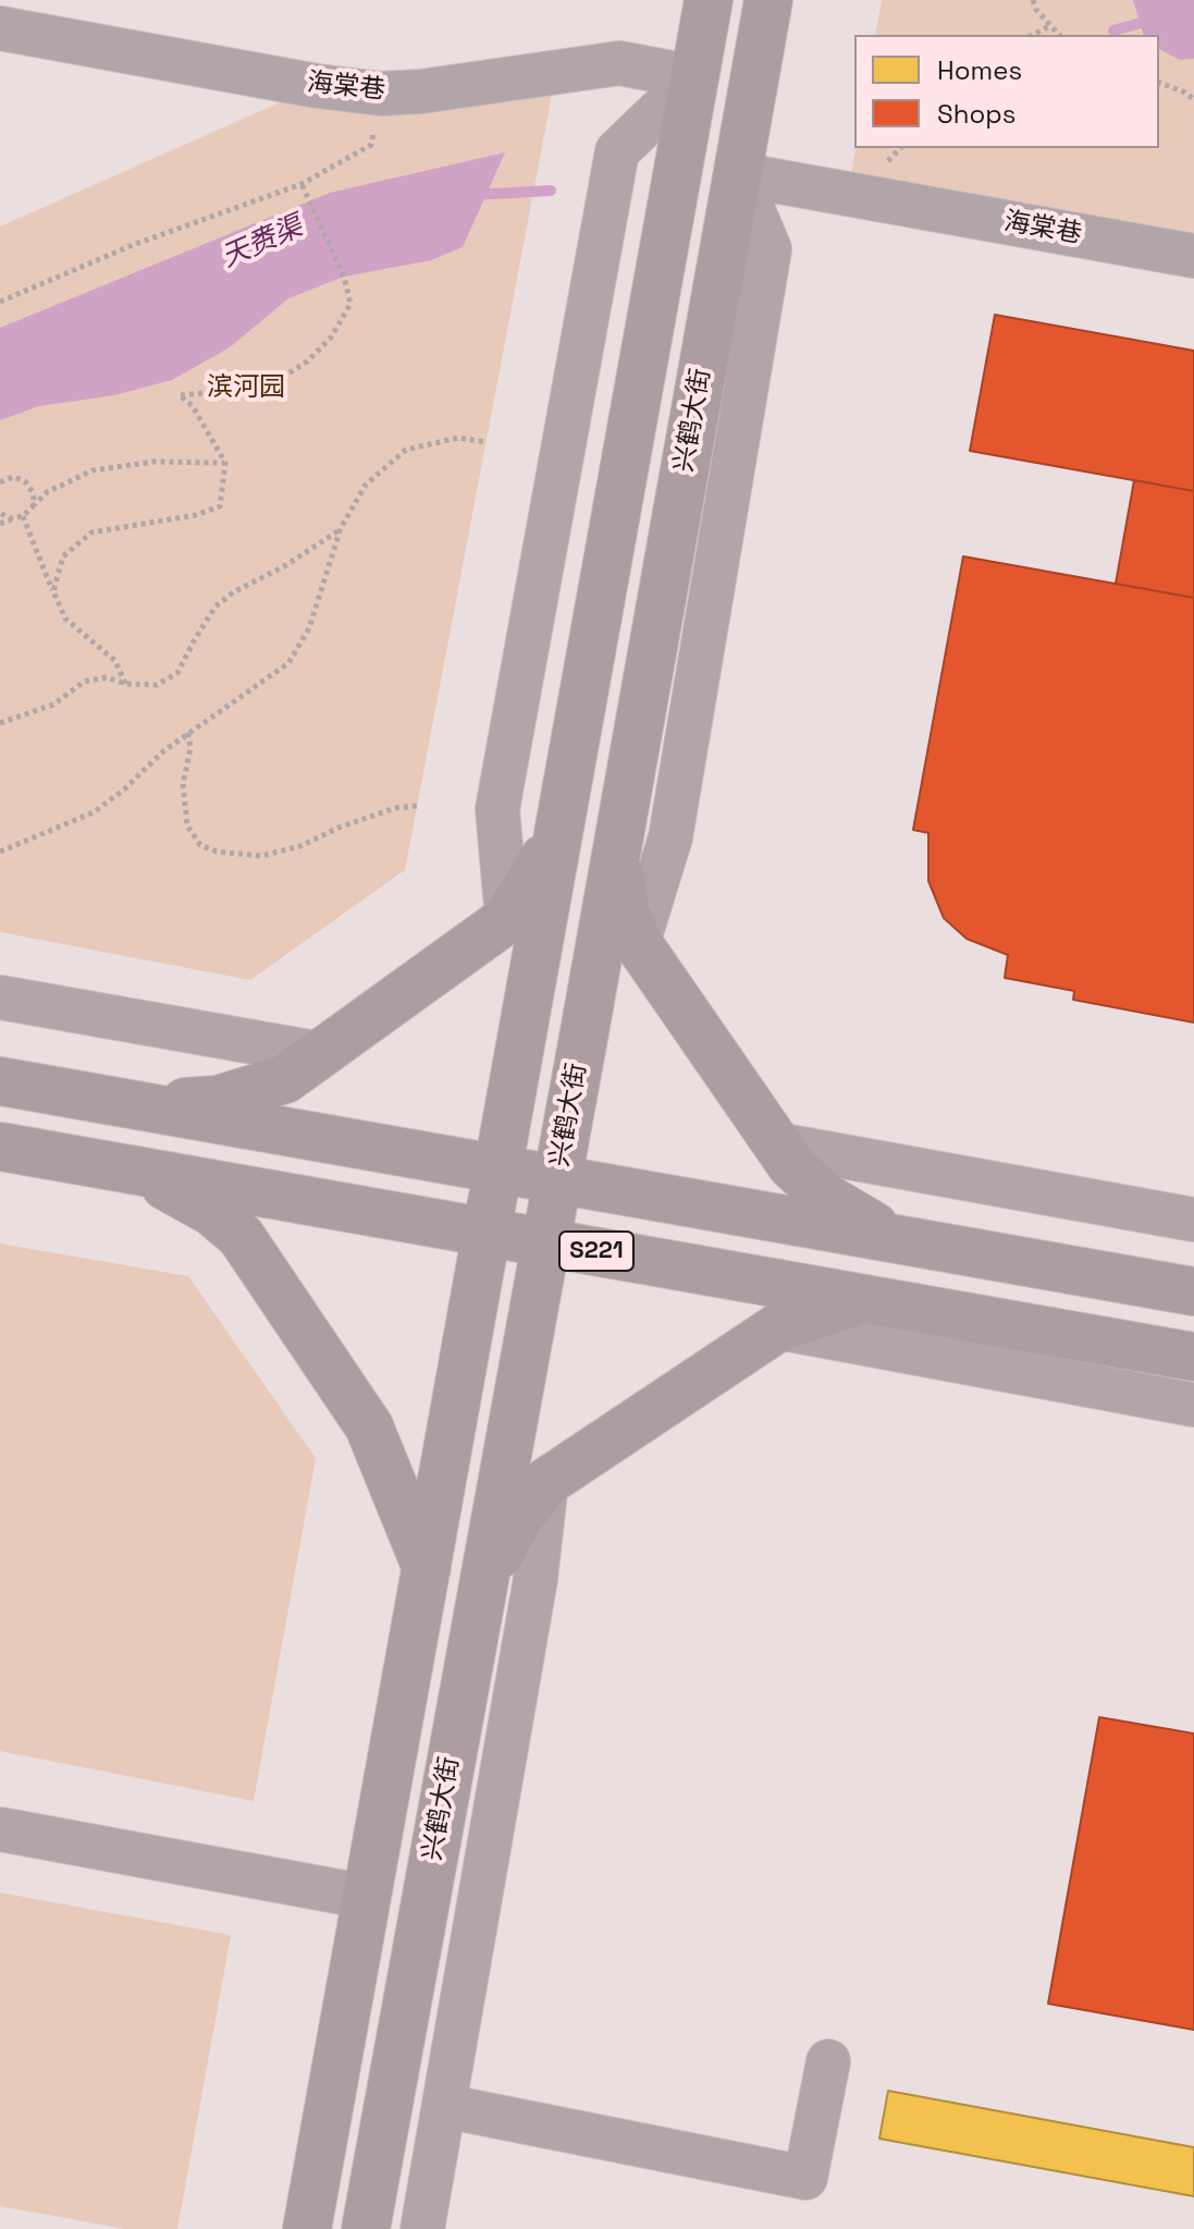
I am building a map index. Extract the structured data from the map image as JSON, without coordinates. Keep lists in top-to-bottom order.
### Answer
{
  "streets": {
    "main road": ["兴鹤大街", "S221"],
    "street": ["海棠巷"]
  },
  "crossings": [
    ["海棠巷", "兴鹤大街"],
    ["兴鹤大街", "S221"]
  ],
  "water": ["天赉渠"],
  "parks": ["滨河园"],
  "legend": ["Homes", "Shops"]
}
